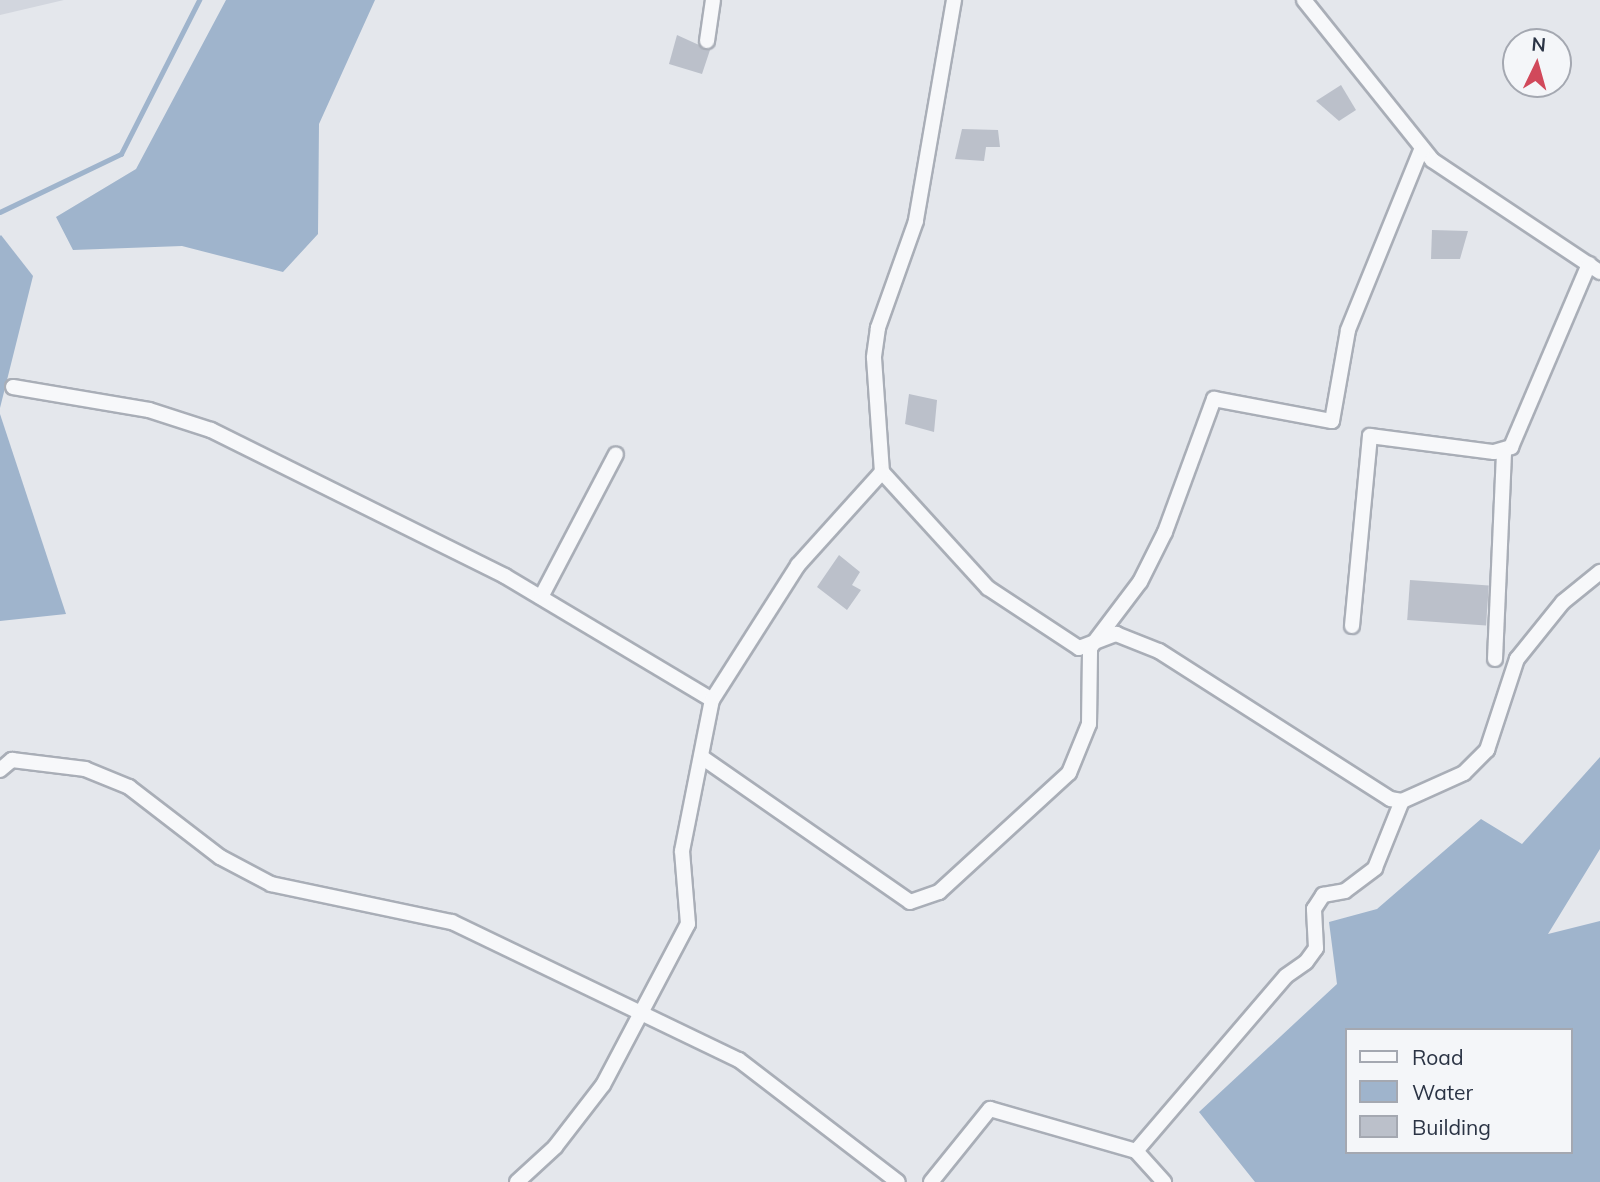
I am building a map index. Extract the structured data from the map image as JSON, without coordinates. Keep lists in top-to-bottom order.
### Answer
{
  "legend": ["Road", "Water", "Building"],
  "north": "top"
}
